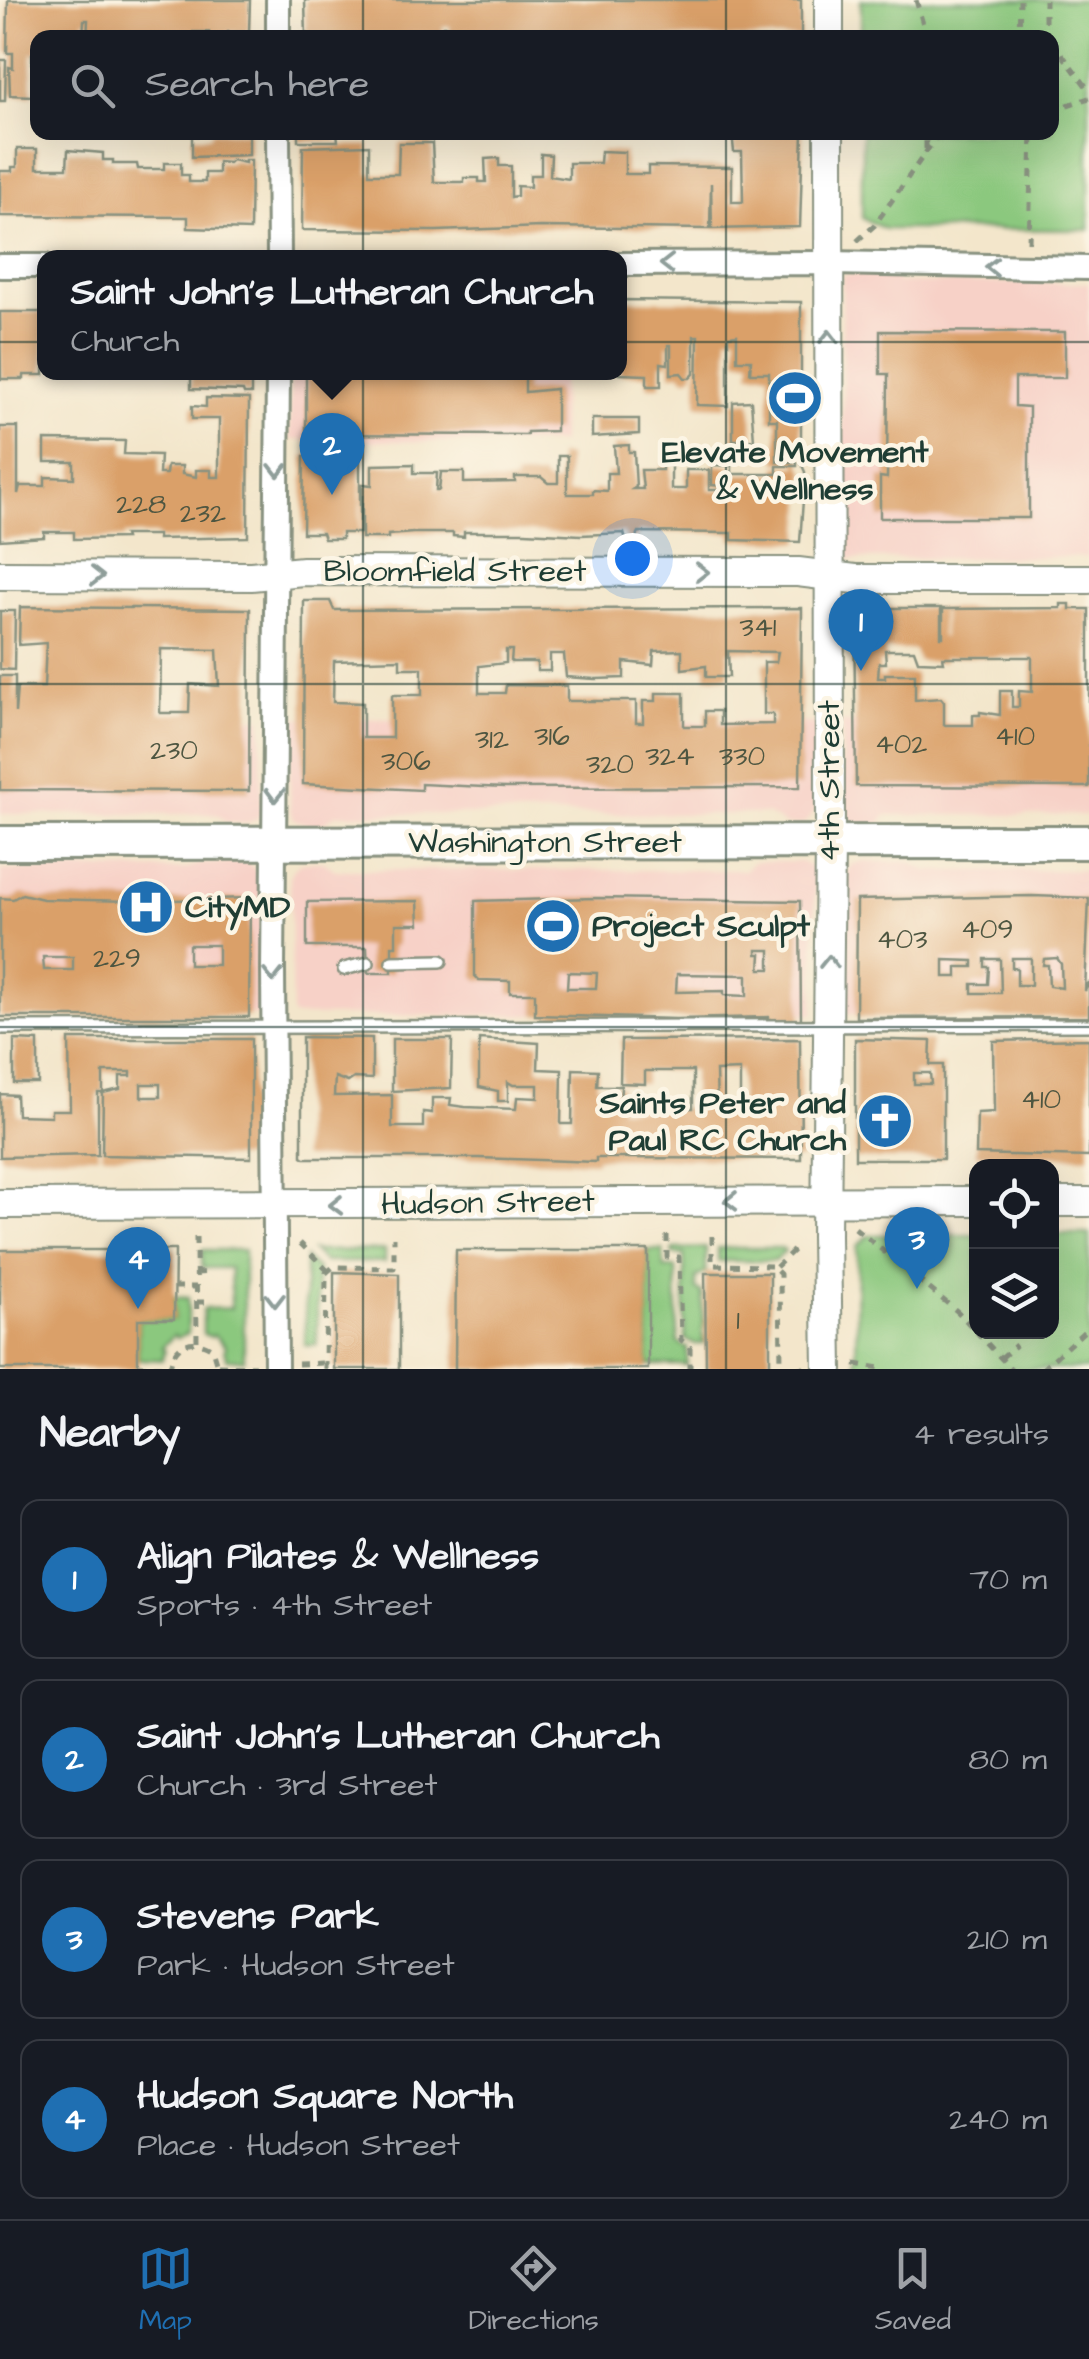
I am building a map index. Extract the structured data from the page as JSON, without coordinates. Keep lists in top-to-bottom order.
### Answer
{
  "streets": {
    "main road": ["Washington Street"],
    "street": ["Bloomfield Street", "4th Street", "Hudson Street"]
  },
  "crossings": [
    ["Bloomfield Street", "4th Street"],
    ["4th Street", "Washington Street"],
    ["4th Street", "Hudson Street"]
  ],
  "one_way": ["Bloomfield Street", "4th Street", "Hudson Street"],
  "places": {
    "sports": ["Elevate Movement & Wellness", "Project Sculpt"],
    "hospital": ["CityMD"],
    "church": ["Saints Peter and Paul RC Church"]
  },
  "house_numbers": [
    "228",
    "232",
    "341",
    "316",
    "410",
    "312",
    "402",
    "230",
    "324",
    "330",
    "306",
    "320",
    "409",
    "403",
    "229",
    "410",
    "1"
  ],
  "page": {
    "search": "Search here",
    "popup": ["Saint John's Lutheran Church", "Church"],
    "pins": [
      "2",
      "1",
      "3",
      "4"
    ],
    "heading": ["Nearby", "4 results"],
    "list": [
      {
        "mark": "1",
        "name": "Align Pilates & Wellness",
        "note": "Sports · 4th Street",
        "value": "70 m"
      },
      {
        "mark": "2",
        "name": "Saint John's Lutheran Church",
        "note": "Church · 3rd Street",
        "value": "80 m"
      },
      {
        "mark": "3",
        "name": "Stevens Park",
        "note": "Park · Hudson Street",
        "value": "210 m"
      },
      {
        "mark": "4",
        "name": "Hudson Square North",
        "note": "Place · Hudson Street",
        "value": "240 m"
      }
    ],
    "nav": ["Map", "Directions", "Saved"]
  }
}
